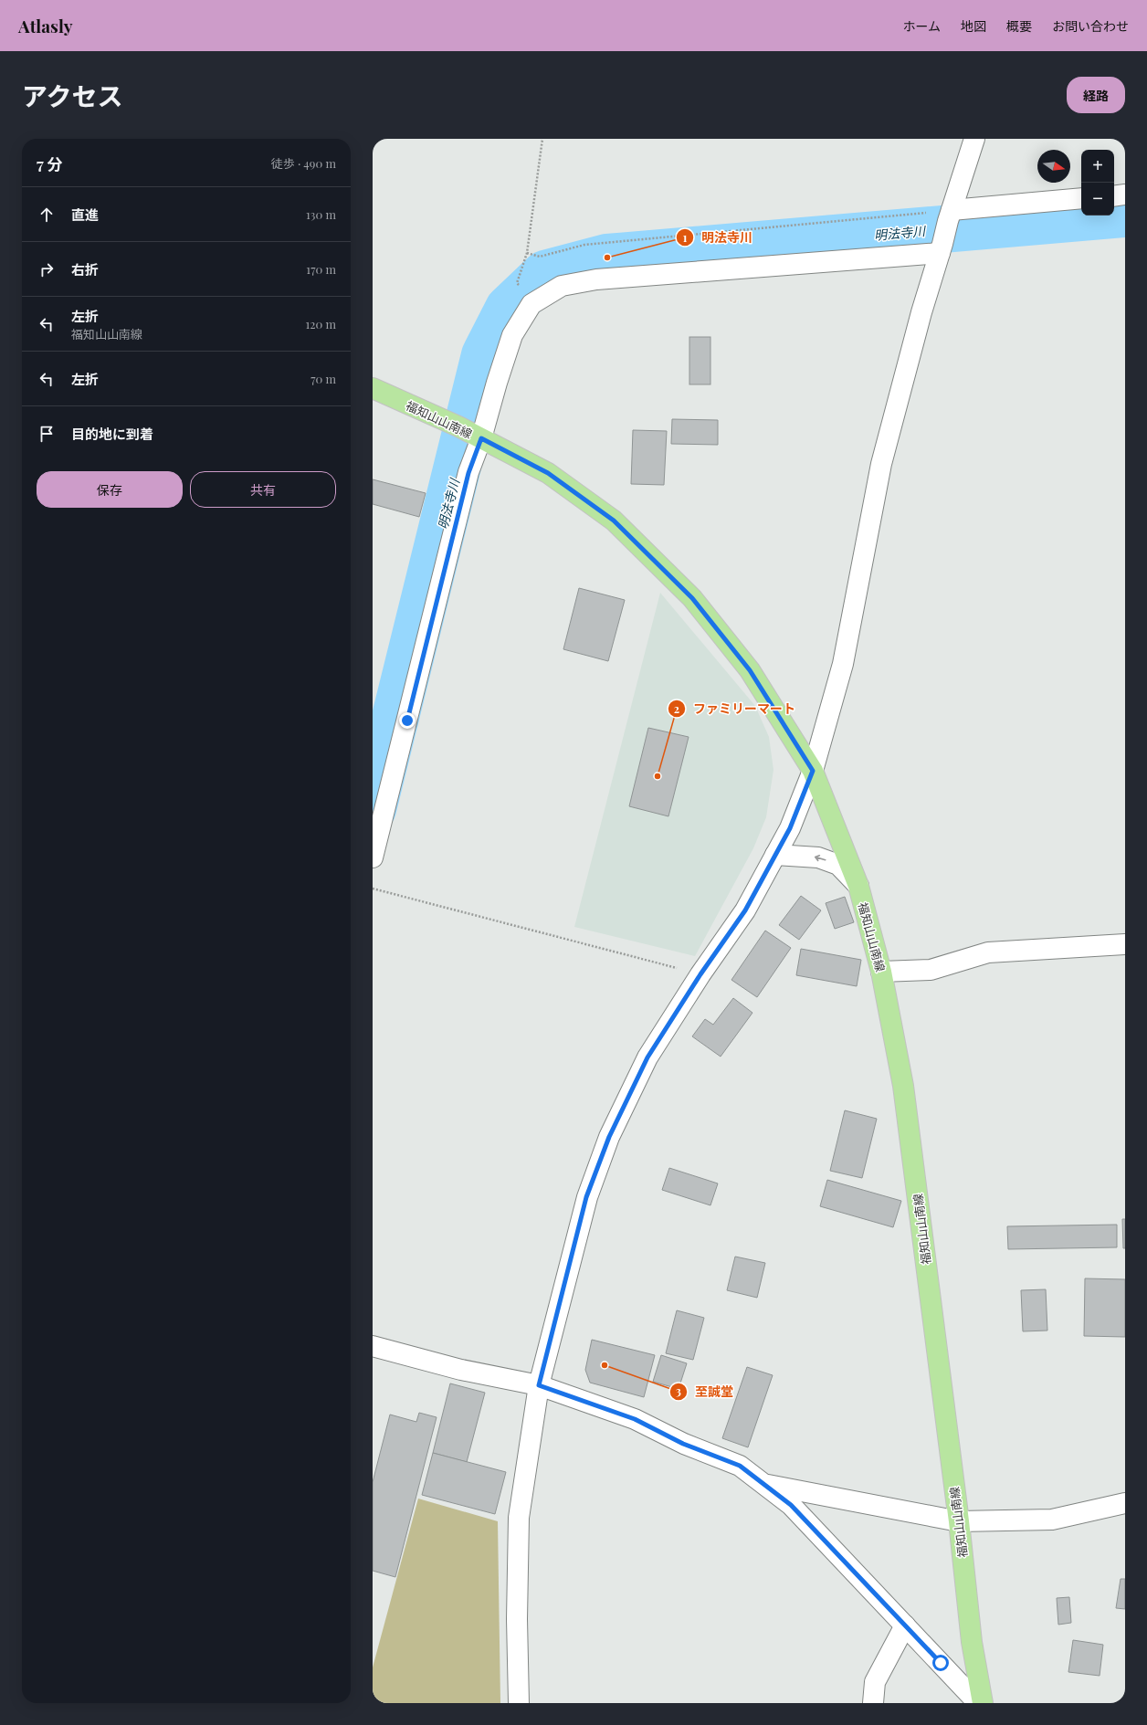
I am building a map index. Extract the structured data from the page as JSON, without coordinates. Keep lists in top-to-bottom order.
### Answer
{
  "streets": {
    "main road": ["福知山山南線"]
  },
  "water": ["明法寺川"],
  "places": ["明法寺川", "ファミリーマート", "至誠堂"],
  "north": "right",
  "page": {
    "header": "Atlasly",
    "nav": [
      "ホーム",
      "地図",
      "概要",
      "お問い合わせ"
    ],
    "title": "アクセス",
    "buttons": [
      "経路",
      ["保存", "共有"]
    ],
    "heading": ["7 分", "徒歩 · 490 m"],
    "map_buttons": ["+", "−"],
    "list": [
      ["直進", "130 m"],
      ["右折", "170 m"],
      ["左折", "福知山山南線", "120 m"],
      ["左折", "70 m"],
      "目的地に到着"
    ]
  }
}
